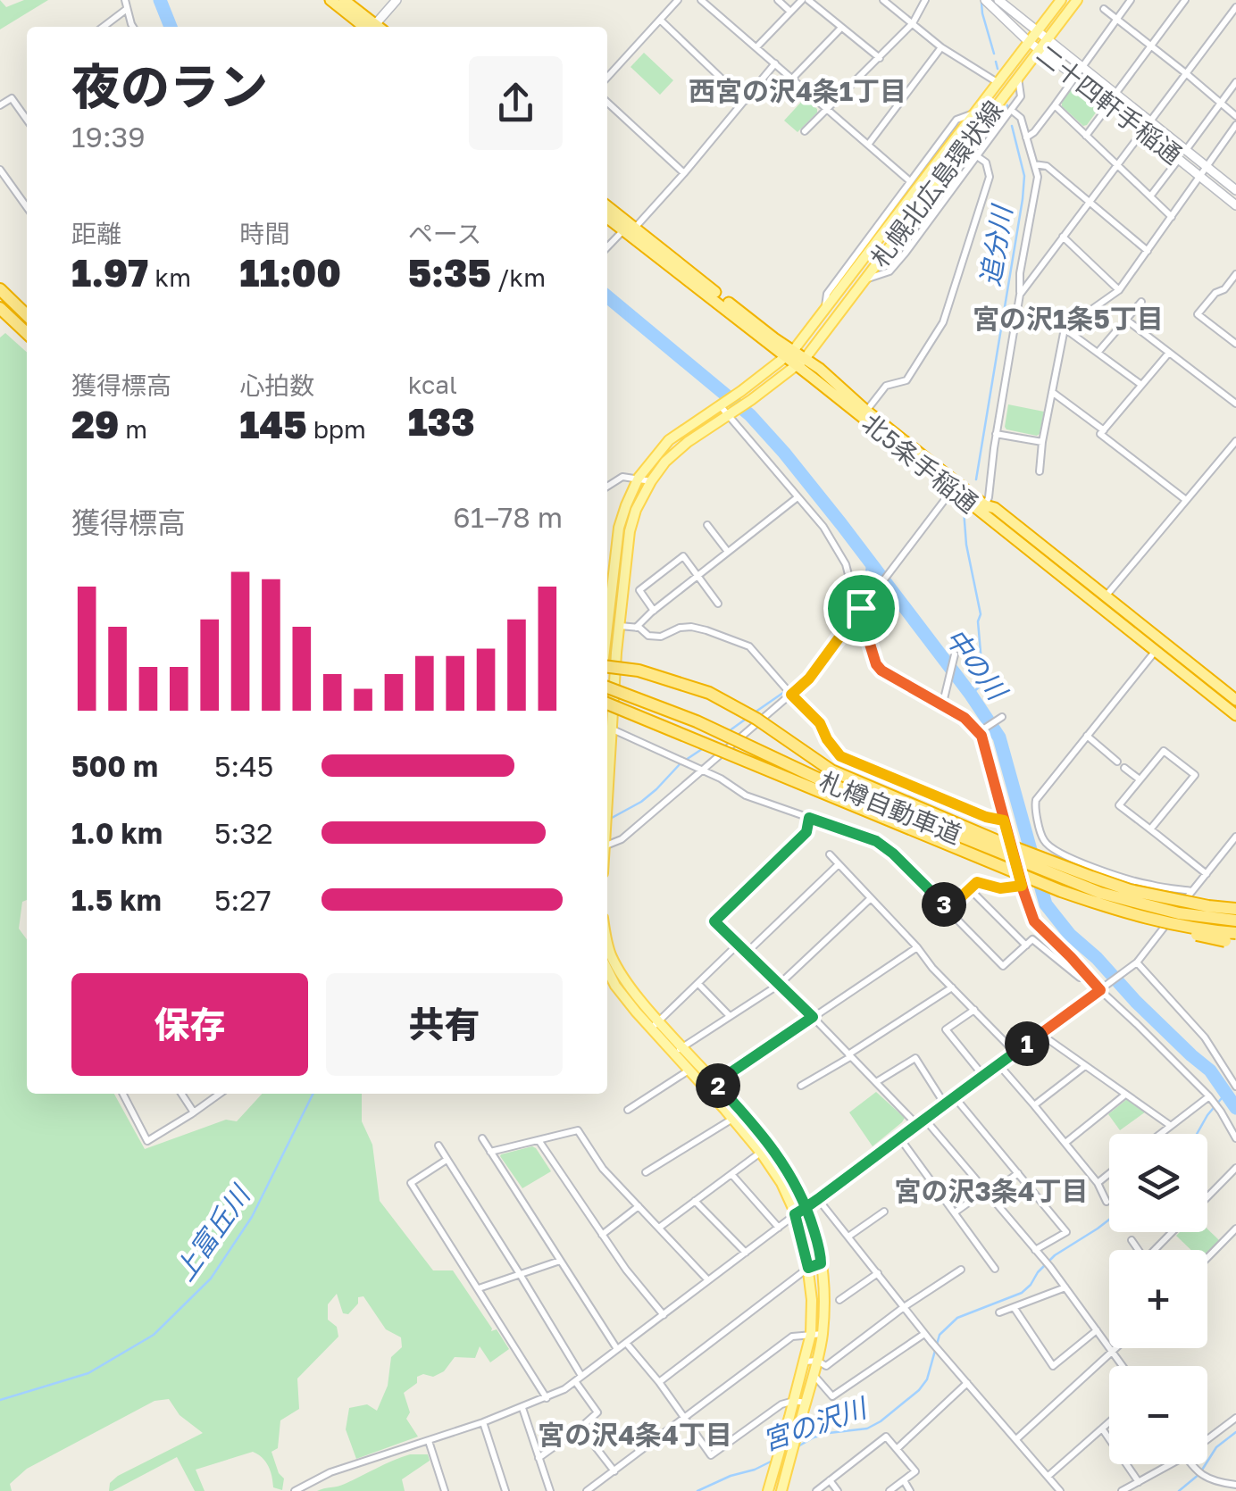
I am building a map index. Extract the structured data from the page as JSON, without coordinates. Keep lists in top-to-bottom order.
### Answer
{
  "streets": {
    "highway": ["北5条手稲通", "札樽自動車道"],
    "main road": ["札幌北広島環状線"],
    "street": ["二十四軒手稲通"]
  },
  "crossings": [
    ["二十四軒手稲通", "札幌北広島環状線"],
    ["札幌北広島環状線", "北5条手稲通"]
  ],
  "districts": [
    "西宮の沢4条1丁目",
    "宮の沢1条5丁目",
    "宮の沢3条4丁目",
    "宮の沢4条4丁目"
  ],
  "water": [
    "追分川",
    "中の川",
    "上富丘川",
    "宮の沢川"
  ],
  "page": {
    "heading": ["夜のラン", "19:39"],
    "stats": [
      ["距離", "1.97 km"],
      ["時間", "11:00"],
      ["ペース", "5:35 /km"],
      ["獲得標高", "29 m"],
      ["心拍数", "145 bpm"],
      ["kcal", "133"]
    ],
    "chart": ["獲得標高", "61–78 m"],
    "list": [
      {
        "name": "500 m",
        "note": "5:45"
      },
      {
        "name": "1.0 km",
        "note": "5:32"
      },
      {
        "name": "1.5 km",
        "note": "5:27"
      }
    ],
    "pins": ["3", "1", "2"],
    "buttons": ["保存", "共有"],
    "map_buttons": ["+", "−"]
  }
}
